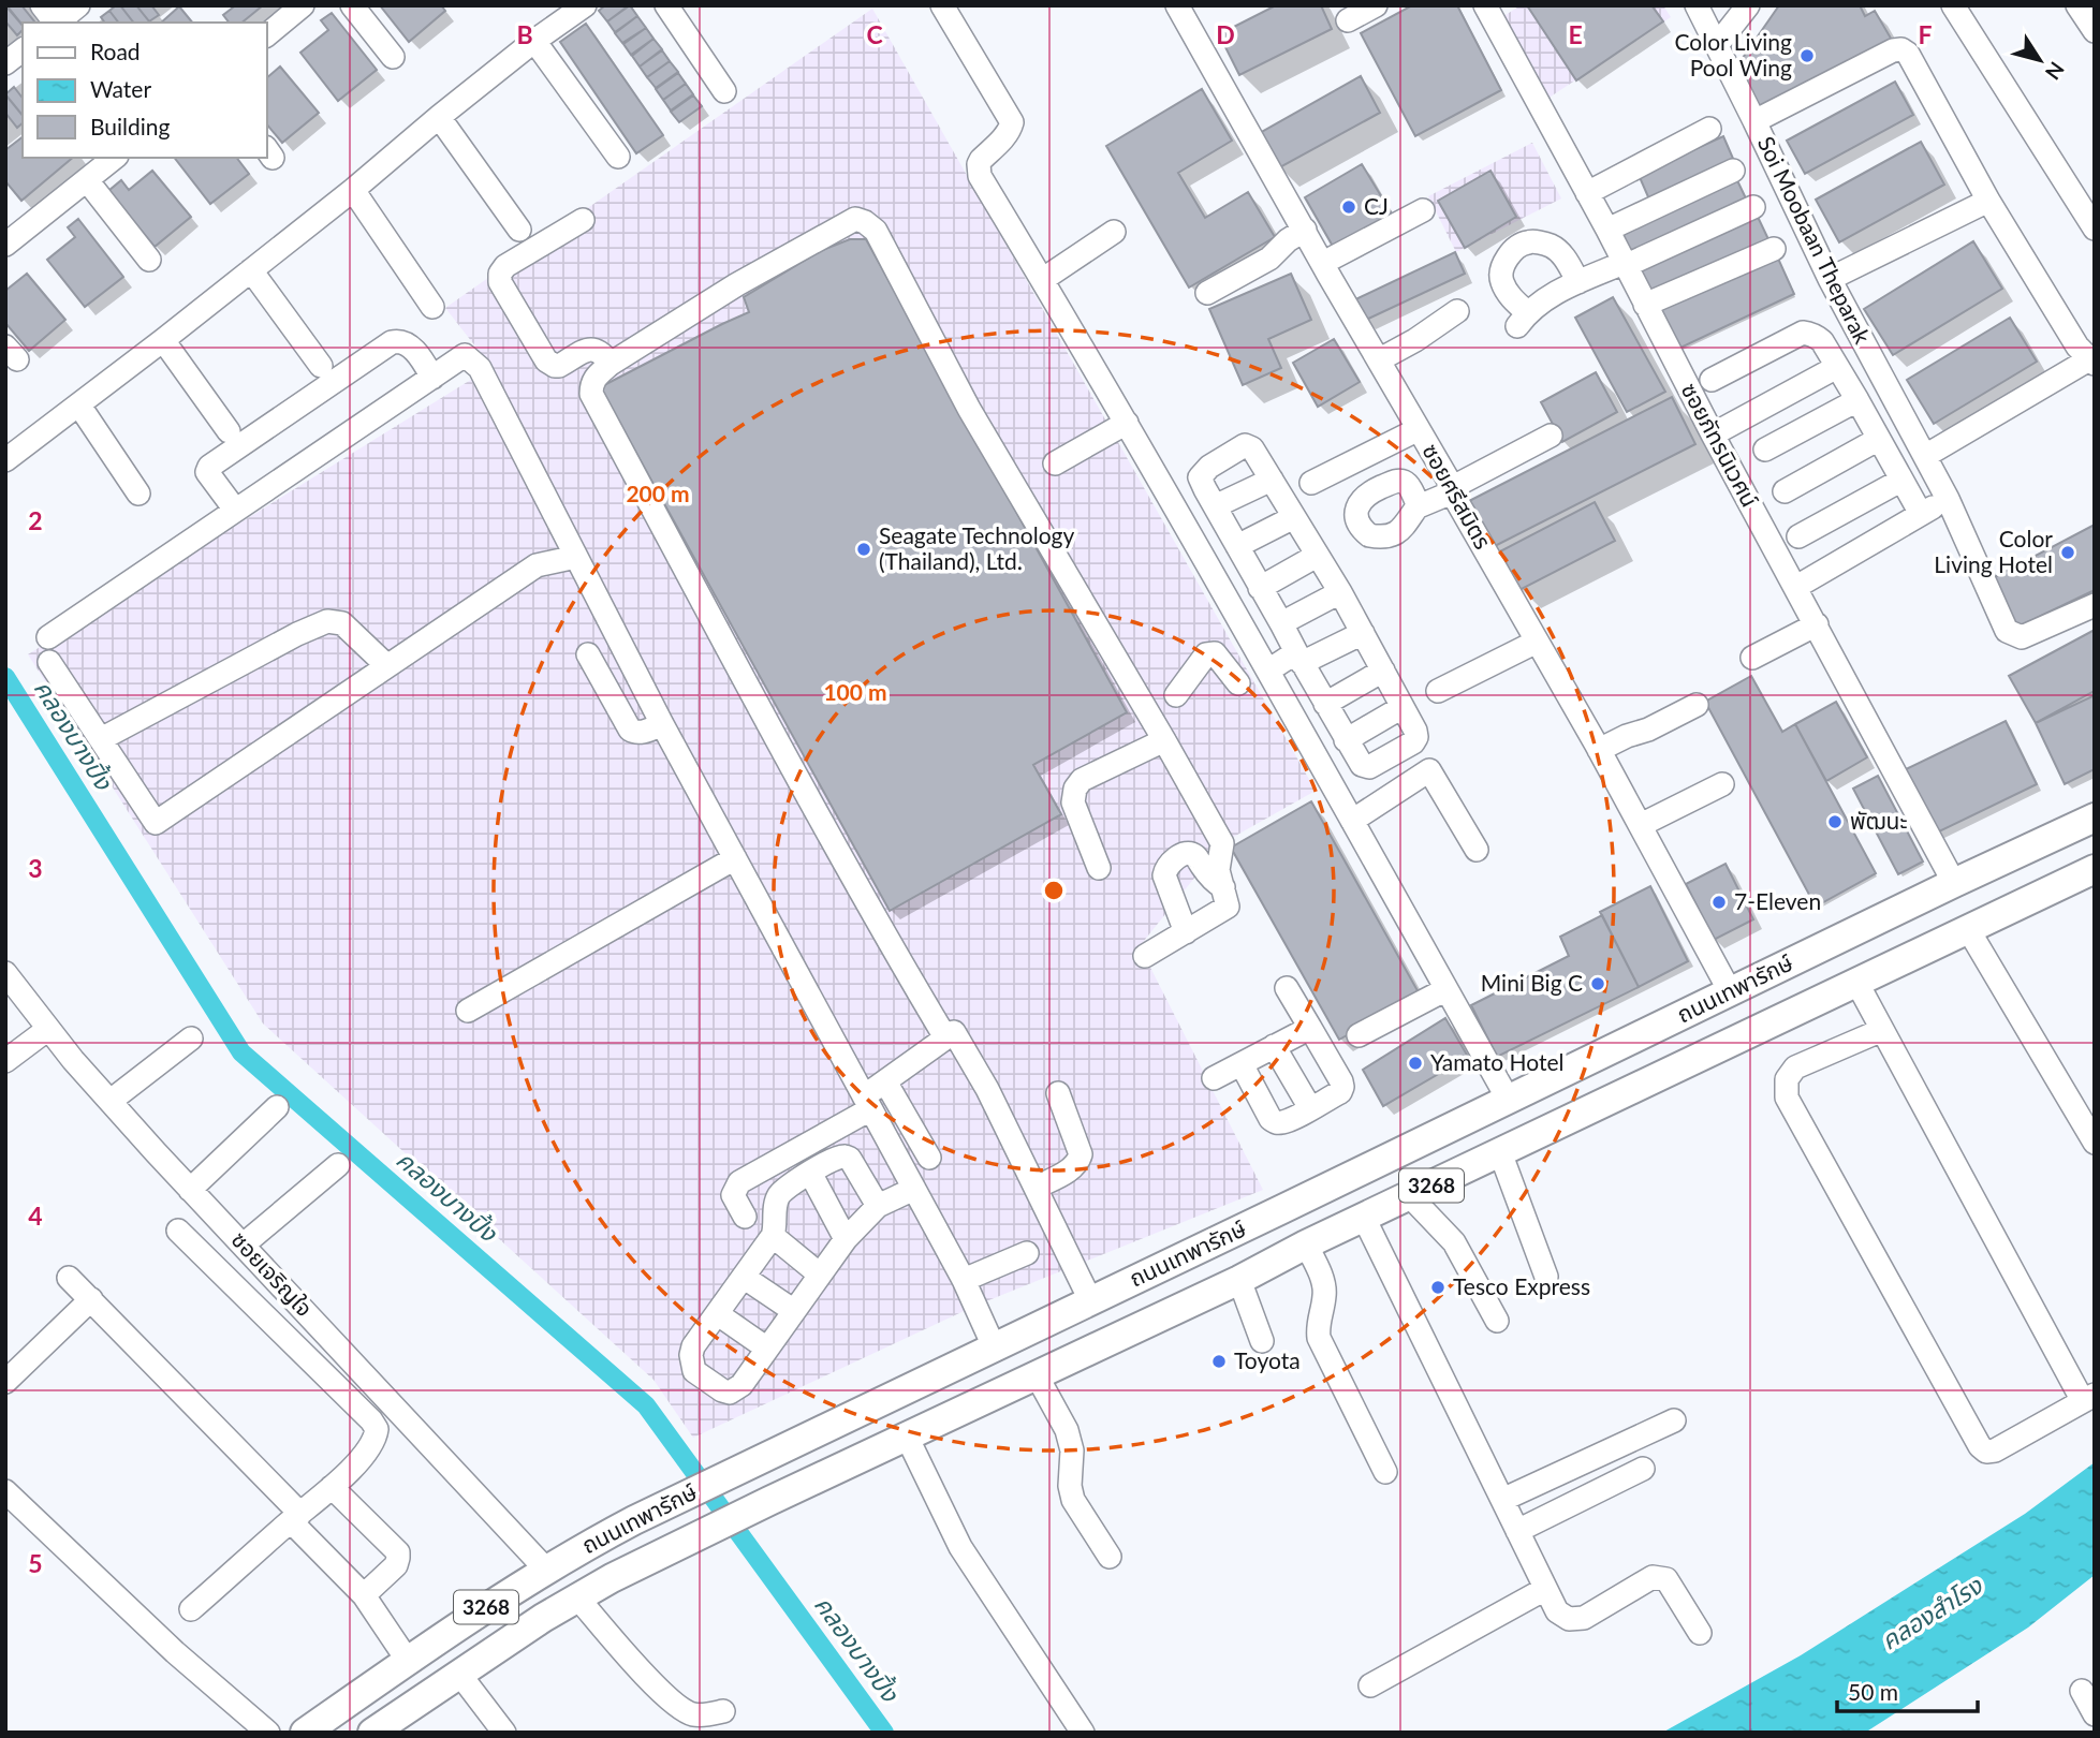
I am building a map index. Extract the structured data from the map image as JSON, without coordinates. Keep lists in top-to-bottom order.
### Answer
{
  "streets": {
    "main road": ["ถนนเทพารักษ์", "3268"],
    "street": [
      "Soi Moobaan Theparak",
      "ซอยภัทรนิเวศน์",
      "ซอยศรีสมิตร",
      "ซอยเจริญใจ"
    ]
  },
  "crossings": [
    ["ซอยภัทรนิเวศน์", "ถนนเทพารักษ์"],
    ["ซอยศรีสมิตร", "ถนนเทพารักษ์"],
    ["ถนนเทพารักษ์", "ซอยเจริญใจ"]
  ],
  "water": ["คลองบางปิ้ง", "คลองสำโรง"],
  "places": [
    "Color Living Pool Wing",
    "CJ",
    "Seagate Technology (Thailand), Ltd.",
    "Color Living Hotel",
    "พัฒนะ",
    "7-Eleven",
    "Mini Big C",
    "Yamato Hotel",
    "Tesco Express",
    "Toyota"
  ],
  "legend": ["Road", "Water", "Building"],
  "scale_bar": "50 m",
  "north": "bottom right",
  "grid": {
    "columns": [
      "B",
      "C",
      "D",
      "E",
      "F"
    ],
    "rows": [
      "2",
      "3",
      "4",
      "5"
    ]
  },
  "rings": ["200 m", "100 m"]
}
